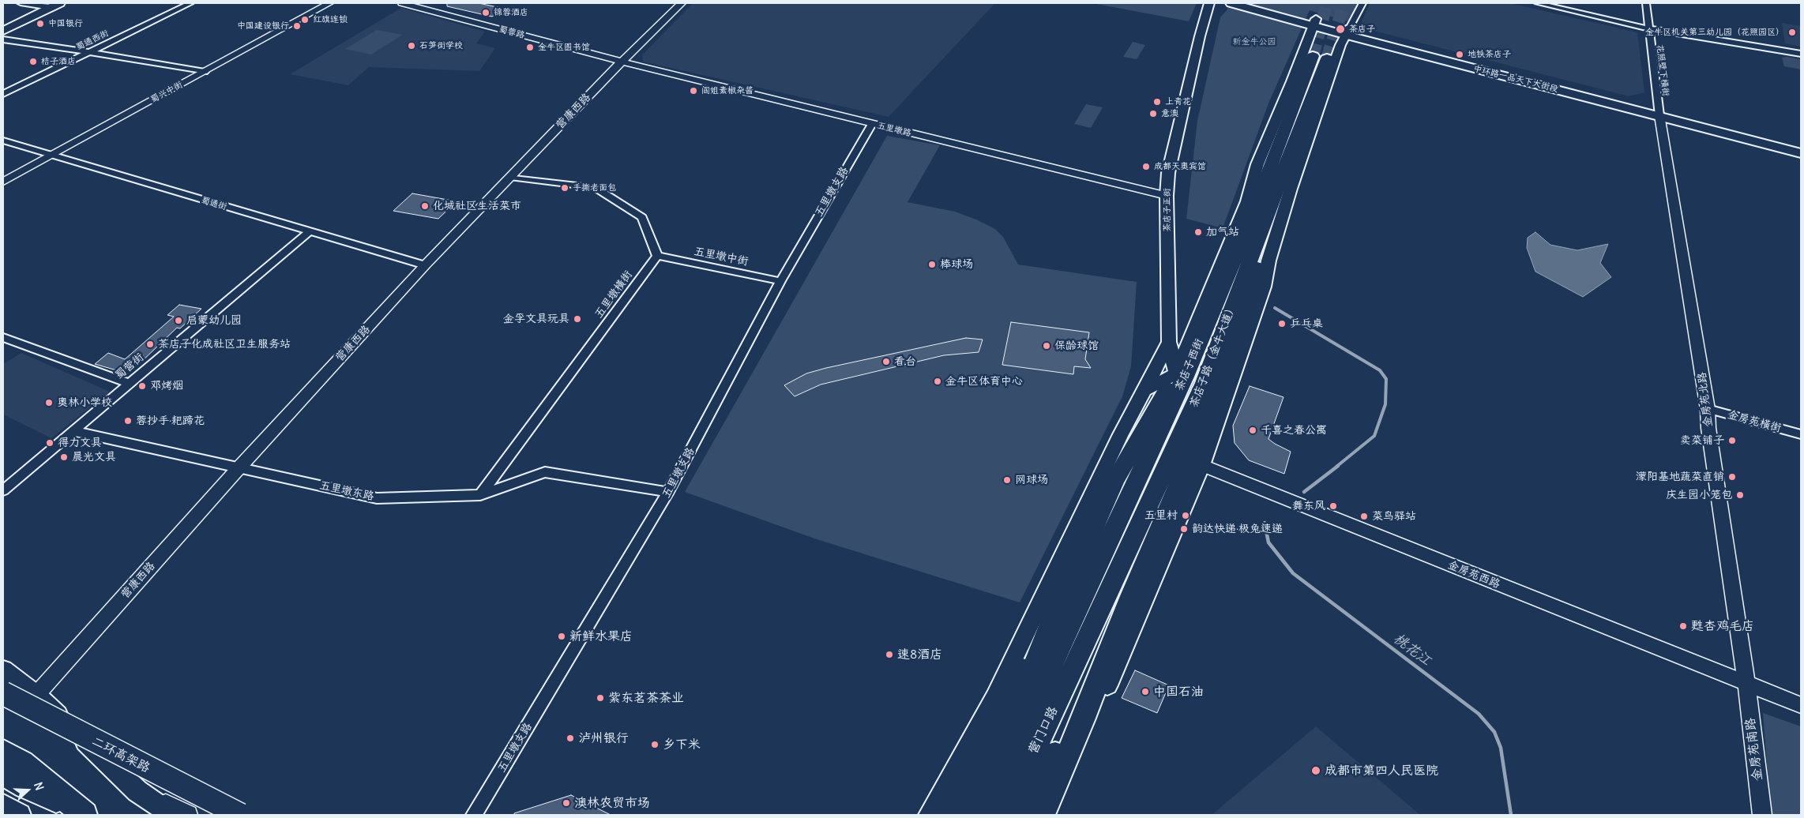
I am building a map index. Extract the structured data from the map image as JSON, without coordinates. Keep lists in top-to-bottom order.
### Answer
{
  "streets": {
    "highway": [
      "茶店子路（金牛大道）",
      "茶店子西街",
      "营门口路",
      "二环高架路"
    ],
    "main road": ["中环路一品天下大街段", "茶店子正街"],
    "street": [
      "蜀蓉路",
      "蜀通西街",
      "花照壁下横街",
      "蜀兴中街",
      "营康西路",
      "五里墩路",
      "五里墩支路",
      "蜀通街",
      "五里墩中街",
      "五里墩横街",
      "蜀营街",
      "金房苑北路",
      "金房苑横街",
      "五里墩东路",
      "金房苑西路",
      "金房苑南路"
    ]
  },
  "crossings": [
    ["蜀蓉路", "营康西路"],
    ["蜀蓉路", "五里墩路"],
    ["花照壁下横街", "中环路一品天下大街段"],
    ["花照壁下横街", "金房苑北路"],
    ["中环路一品天下大街段", "金房苑北路"],
    ["蜀兴中街", "蜀通街"],
    ["营康西路", "五里墩路"],
    ["营康西路", "蜀通街"],
    ["营康西路", "五里墩东路"],
    ["五里墩路", "五里墩支路"],
    ["五里墩路", "茶店子正街"],
    ["五里墩支路", "五里墩中街"],
    ["五里墩支路", "五里墩东路"],
    ["蜀通街", "蜀营街"],
    ["茶店子正街", "茶店子西街"],
    ["五里墩中街", "五里墩横街"],
    ["五里墩横街", "五里墩东路"],
    ["茶店子路（金牛大道）", "茶店子西街"],
    ["茶店子路（金牛大道）", "营门口路"],
    ["茶店子西街", "营门口路"],
    ["蜀营街", "五里墩东路"],
    ["金房苑北路", "金房苑横街"],
    ["金房苑北路", "金房苑西路"],
    ["金房苑北路", "金房苑南路"],
    ["金房苑西路", "金房苑南路"]
  ],
  "water": ["桃花江"],
  "parks": ["新金牛公园"],
  "places": [
    "锦蓉酒店",
    "红旗连锁",
    "中国银行",
    "中国建设银行",
    "茶店子",
    "金牛区机关第三幼儿园（花照园区）",
    "石笋街学校",
    "金牛区图书馆",
    "地铁茶店子",
    "桔子酒店",
    "阎姐素椒杂酱",
    "上青花",
    "意澳",
    "成都天奥宾馆",
    "手撕老面包",
    "化城社区生活菜市",
    "加气站",
    "棒球场",
    "金孚文具玩具",
    "启蒙幼儿园",
    "乒乓桌",
    "茶店子化成社区卫生服务站",
    "保龄球馆",
    "看台",
    "金牛区体育中心",
    "邓烤烟",
    "奥林小学校",
    "蓉抄手·耙蹄花",
    "千喜之春公寓",
    "卖菜铺子",
    "得力文具",
    "晨光文具",
    "濛阳基地蔬菜直销",
    "网球场",
    "庆生园小笼包",
    "舞东风",
    "五里村",
    "菜鸟驿站",
    "韵达快递·极兔速递",
    "甦杏鸡毛店",
    "新鲜水果店",
    "速8酒店",
    "中国石油",
    "紫东茗茶茶业",
    "泸州银行",
    "乡下米",
    "成都市第四人民医院",
    "澳林农贸市场"
  ],
  "north": "right"
}
